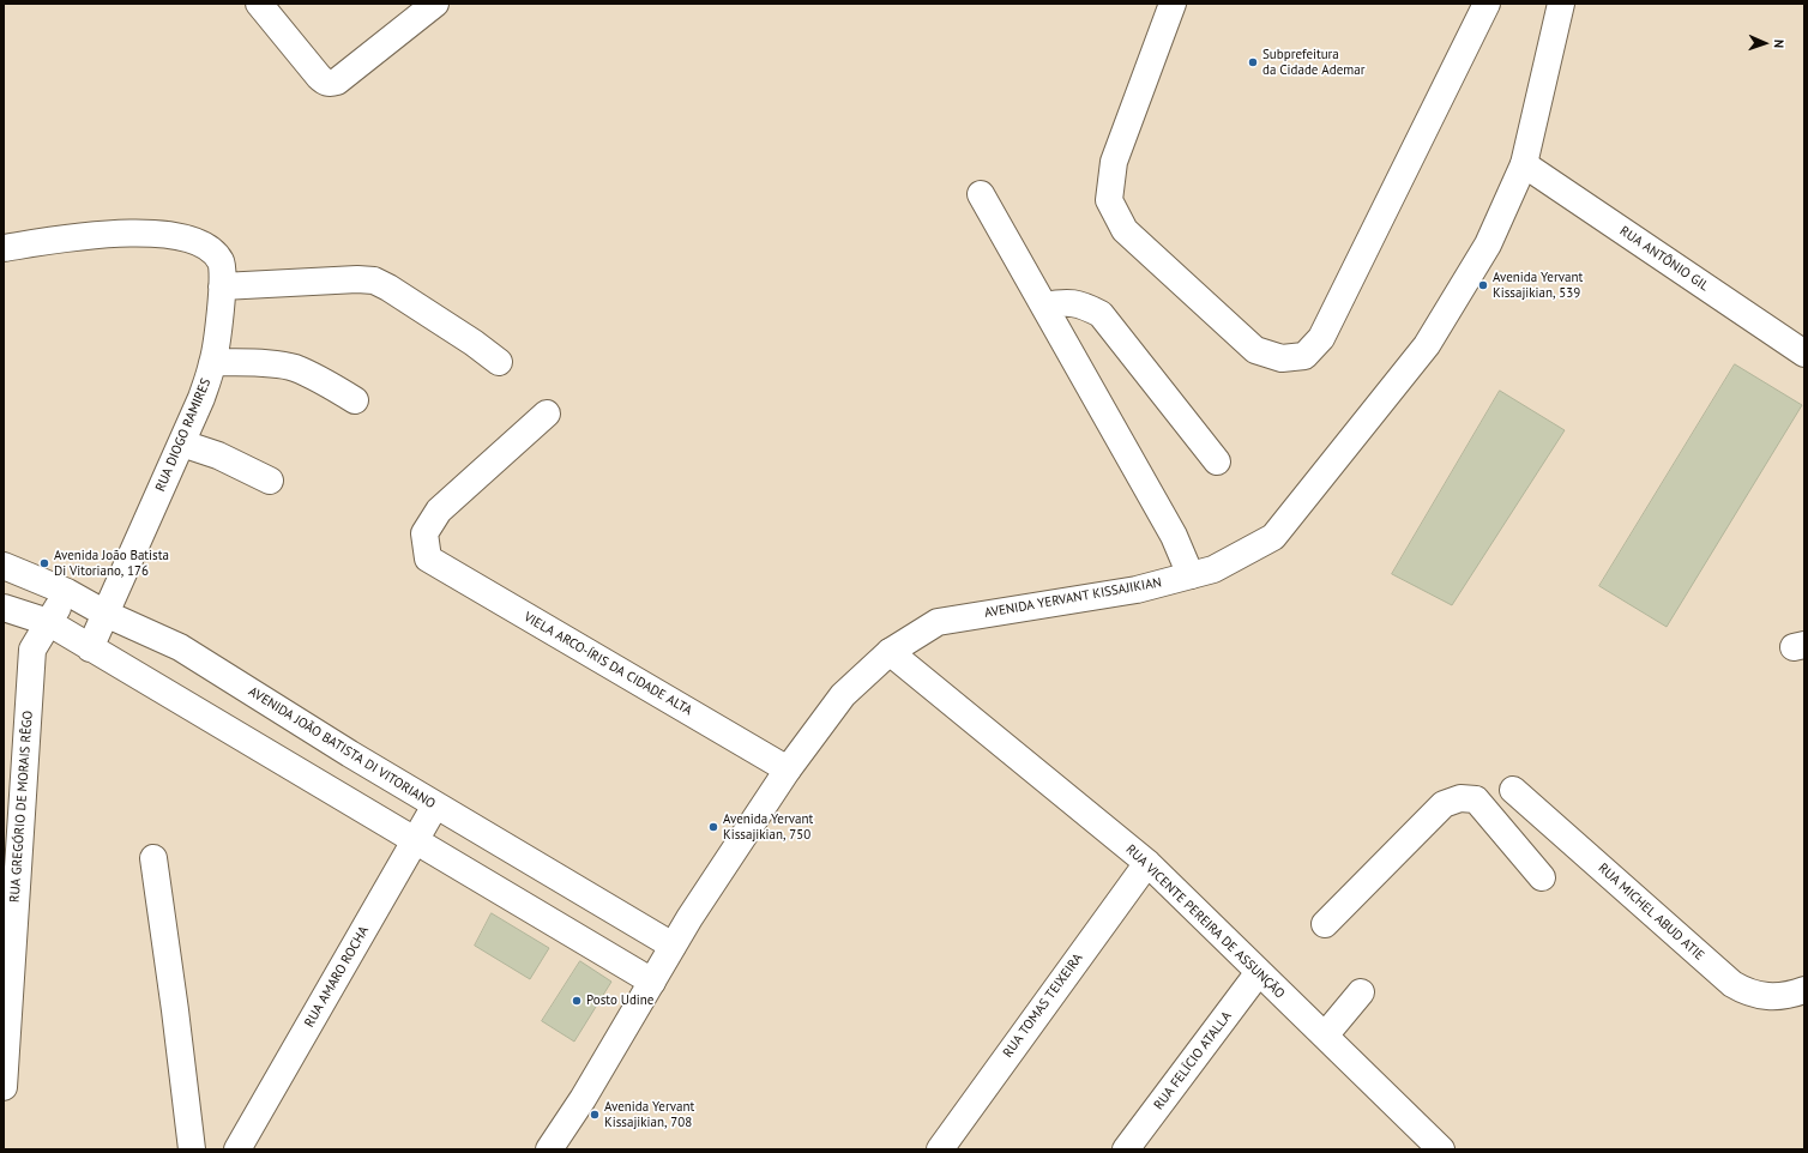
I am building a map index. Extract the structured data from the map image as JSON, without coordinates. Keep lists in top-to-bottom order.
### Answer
{
  "streets": {
    "street": [
      "RUA ANTÔNIO GIL",
      "RUA DIOGO RAMIRES",
      "AVENIDA YERVANT KISSAJIKIAN",
      "VIELA ARCO-ÍRIS DA CIDADE ALTA",
      "AVENIDA JOÃO BATISTA DI VITORIANO",
      "RUA GREGÓRIO DE MORAIS RÊGO",
      "RUA MICHEL ABUD ATIE",
      "RUA VICENTE PEREIRA DE ASSUNÇÃO",
      "RUA AMARO ROCHA",
      "RUA TOMAS TEIXEIRA",
      "RUA FELÍCIO ATALLA"
    ]
  },
  "crossings": [
    ["RUA ANTÔNIO GIL", "AVENIDA YERVANT KISSAJIKIAN"],
    ["RUA DIOGO RAMIRES", "AVENIDA JOÃO BATISTA DI VITORIANO"],
    ["AVENIDA YERVANT KISSAJIKIAN", "VIELA ARCO-ÍRIS DA CIDADE ALTA"],
    ["AVENIDA YERVANT KISSAJIKIAN", "AVENIDA JOÃO BATISTA DI VITORIANO"],
    ["AVENIDA YERVANT KISSAJIKIAN", "RUA VICENTE PEREIRA DE ASSUNÇÃO"],
    ["AVENIDA JOÃO BATISTA DI VITORIANO", "RUA GREGÓRIO DE MORAIS RÊGO"],
    ["AVENIDA JOÃO BATISTA DI VITORIANO", "RUA AMARO ROCHA"],
    ["RUA VICENTE PEREIRA DE ASSUNÇÃO", "RUA TOMAS TEIXEIRA"],
    ["RUA VICENTE PEREIRA DE ASSUNÇÃO", "RUA FELÍCIO ATALLA"]
  ],
  "places": [
    "Subprefeitura da Cidade Ademar",
    "Avenida Yervant Kissajikian, 539",
    "Avenida João Batista Di Vitoriano, 176",
    "Avenida Yervant Kissajikian, 750",
    "Posto Udine",
    "Avenida Yervant Kissajikian, 708"
  ],
  "north": "right"
}
